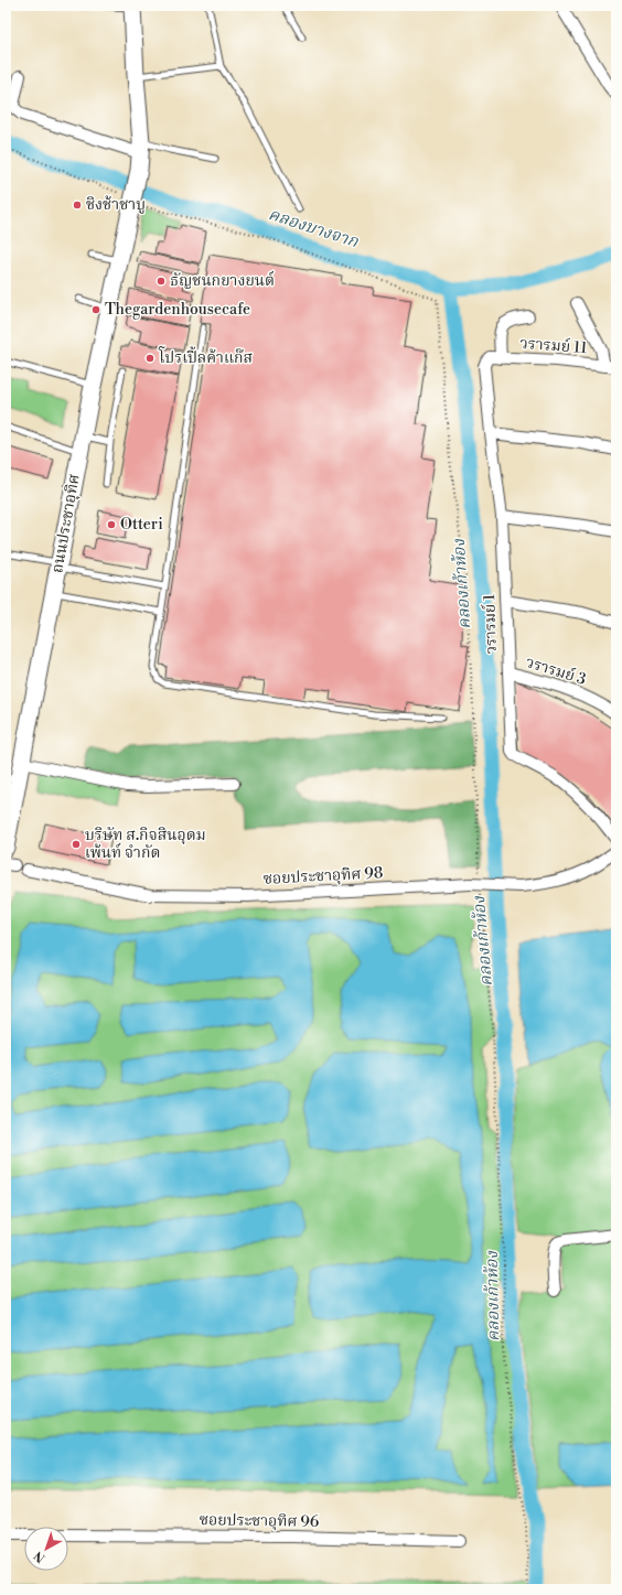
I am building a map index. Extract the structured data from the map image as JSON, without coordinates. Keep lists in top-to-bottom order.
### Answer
{
  "streets": {
    "main road": ["ถนนประชาอุทิศ"],
    "street": [
      "วรารมย์ 11",
      "วรารมย์ 1",
      "วรารมย์ 3",
      "ซอยประชาอุทิศ 98",
      "ซอยประชาอุทิศ 96"
    ]
  },
  "crossings": [
    ["วรารมย์ 11", "วรารมย์ 1"],
    ["วรารมย์ 1", "วรารมย์ 3"]
  ],
  "water": ["คลองบางจาก", "คลองเก้าห้อง"],
  "places": [
    "ชิงช้าชาบู",
    "ธัญชนกยางยนต์",
    "Thegardenhousecafe",
    "โปรเปิ้ลค้าแก๊ส",
    "Otteri",
    "บริษัท ส.กิจสินอุดม เพ้นท์ จำกัด"
  ],
  "north": "bottom left"
}
